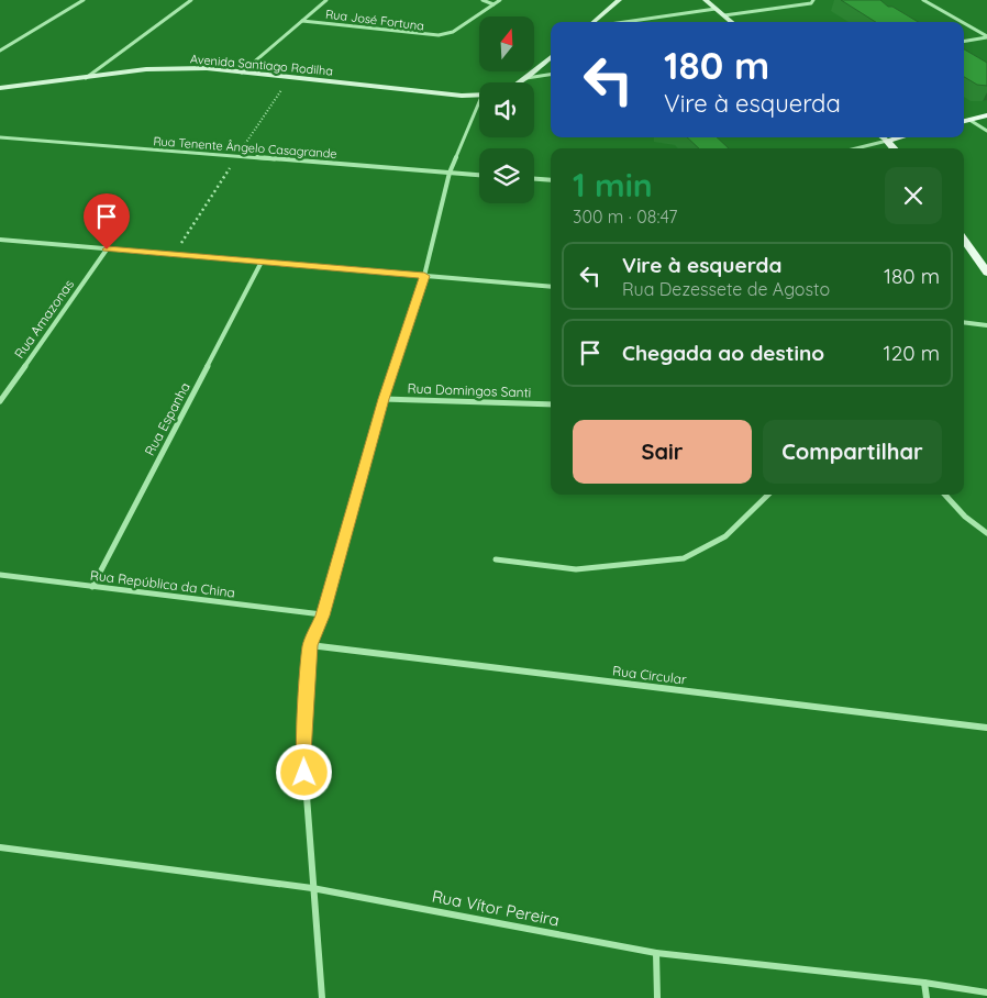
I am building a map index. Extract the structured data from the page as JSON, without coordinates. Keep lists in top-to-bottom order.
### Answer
{
  "streets": {
    "main road": ["Avenida Santiago Rodilha"],
    "street": [
      "Rua José Fortuna",
      "Rua Tenente Ângelo Casagrande",
      "Rua Amazonas",
      "Rua Domingos Santi",
      "Rua Espanha",
      "Rua República da China",
      "Rua Circular",
      "Rua Vítor Pereira"
    ]
  },
  "crossings": [
    ["Rua Espanha", "Rua República da China"]
  ],
  "north": "top",
  "page": {
    "turn": ["180 m", "Vire à esquerda"],
    "heading": ["1 min", "300 m · 08:47"],
    "list": [
      {
        "name": "Vire à esquerda",
        "note": "Rua Dezessete de Agosto",
        "value": "180 m"
      },
      {
        "name": "Chegada ao destino",
        "value": "120 m"
      }
    ],
    "buttons": ["Sair", "Compartilhar"]
  }
}
